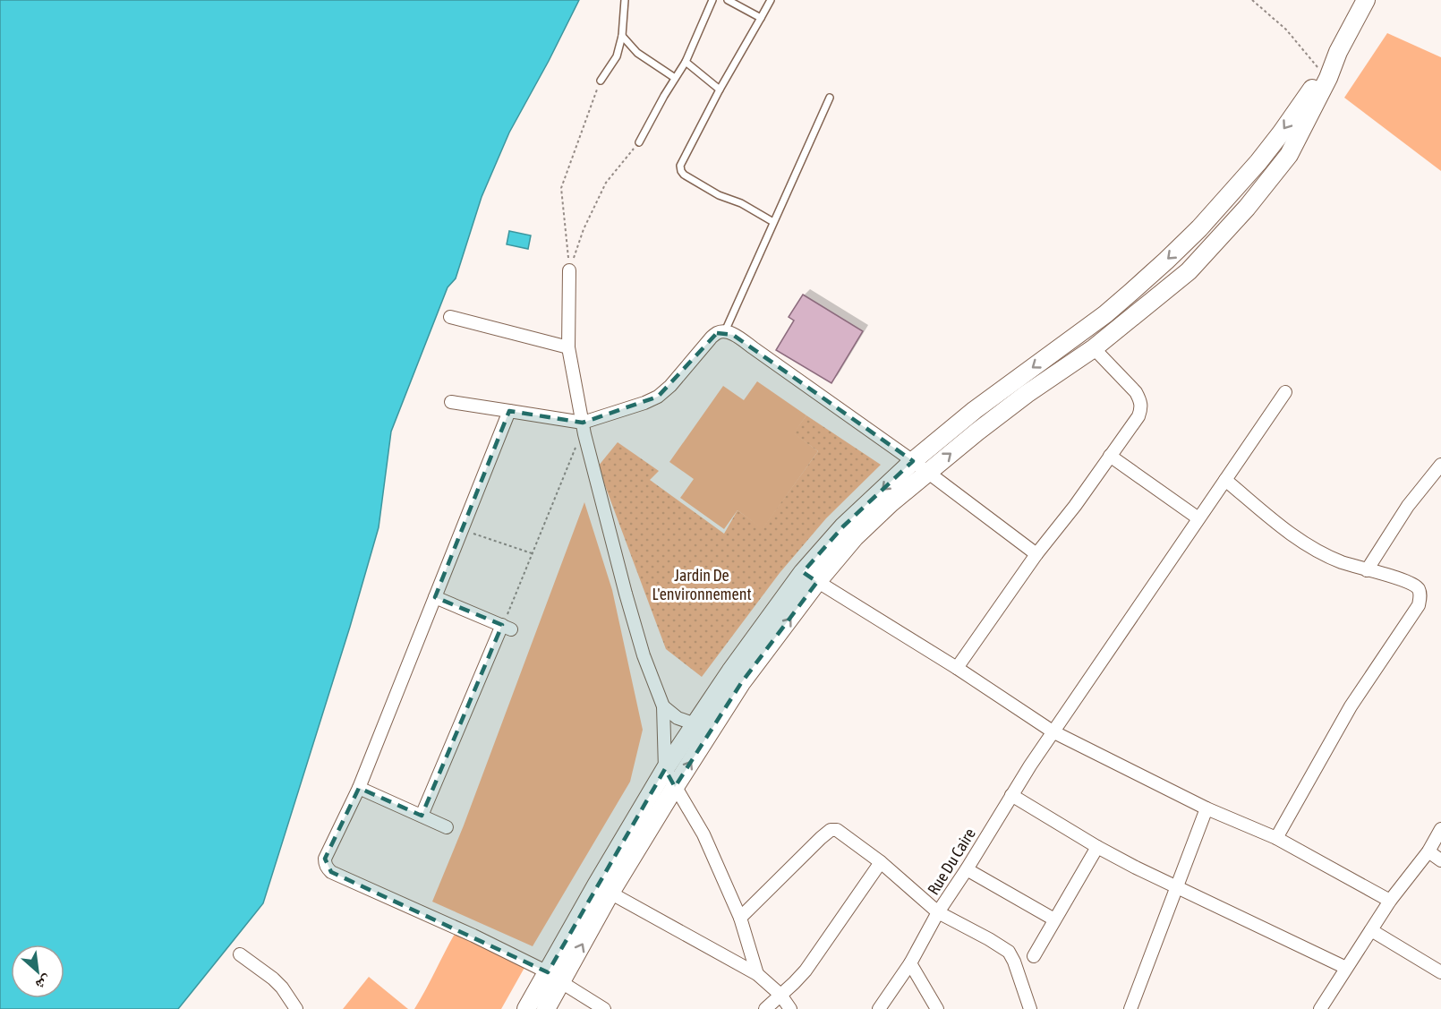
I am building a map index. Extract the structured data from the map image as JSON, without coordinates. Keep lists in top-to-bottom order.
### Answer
{
  "streets": {
    "street": ["Rue Du Caire"]
  },
  "parks": ["Jardin De L'environnement"],
  "north": "bottom right"
}
